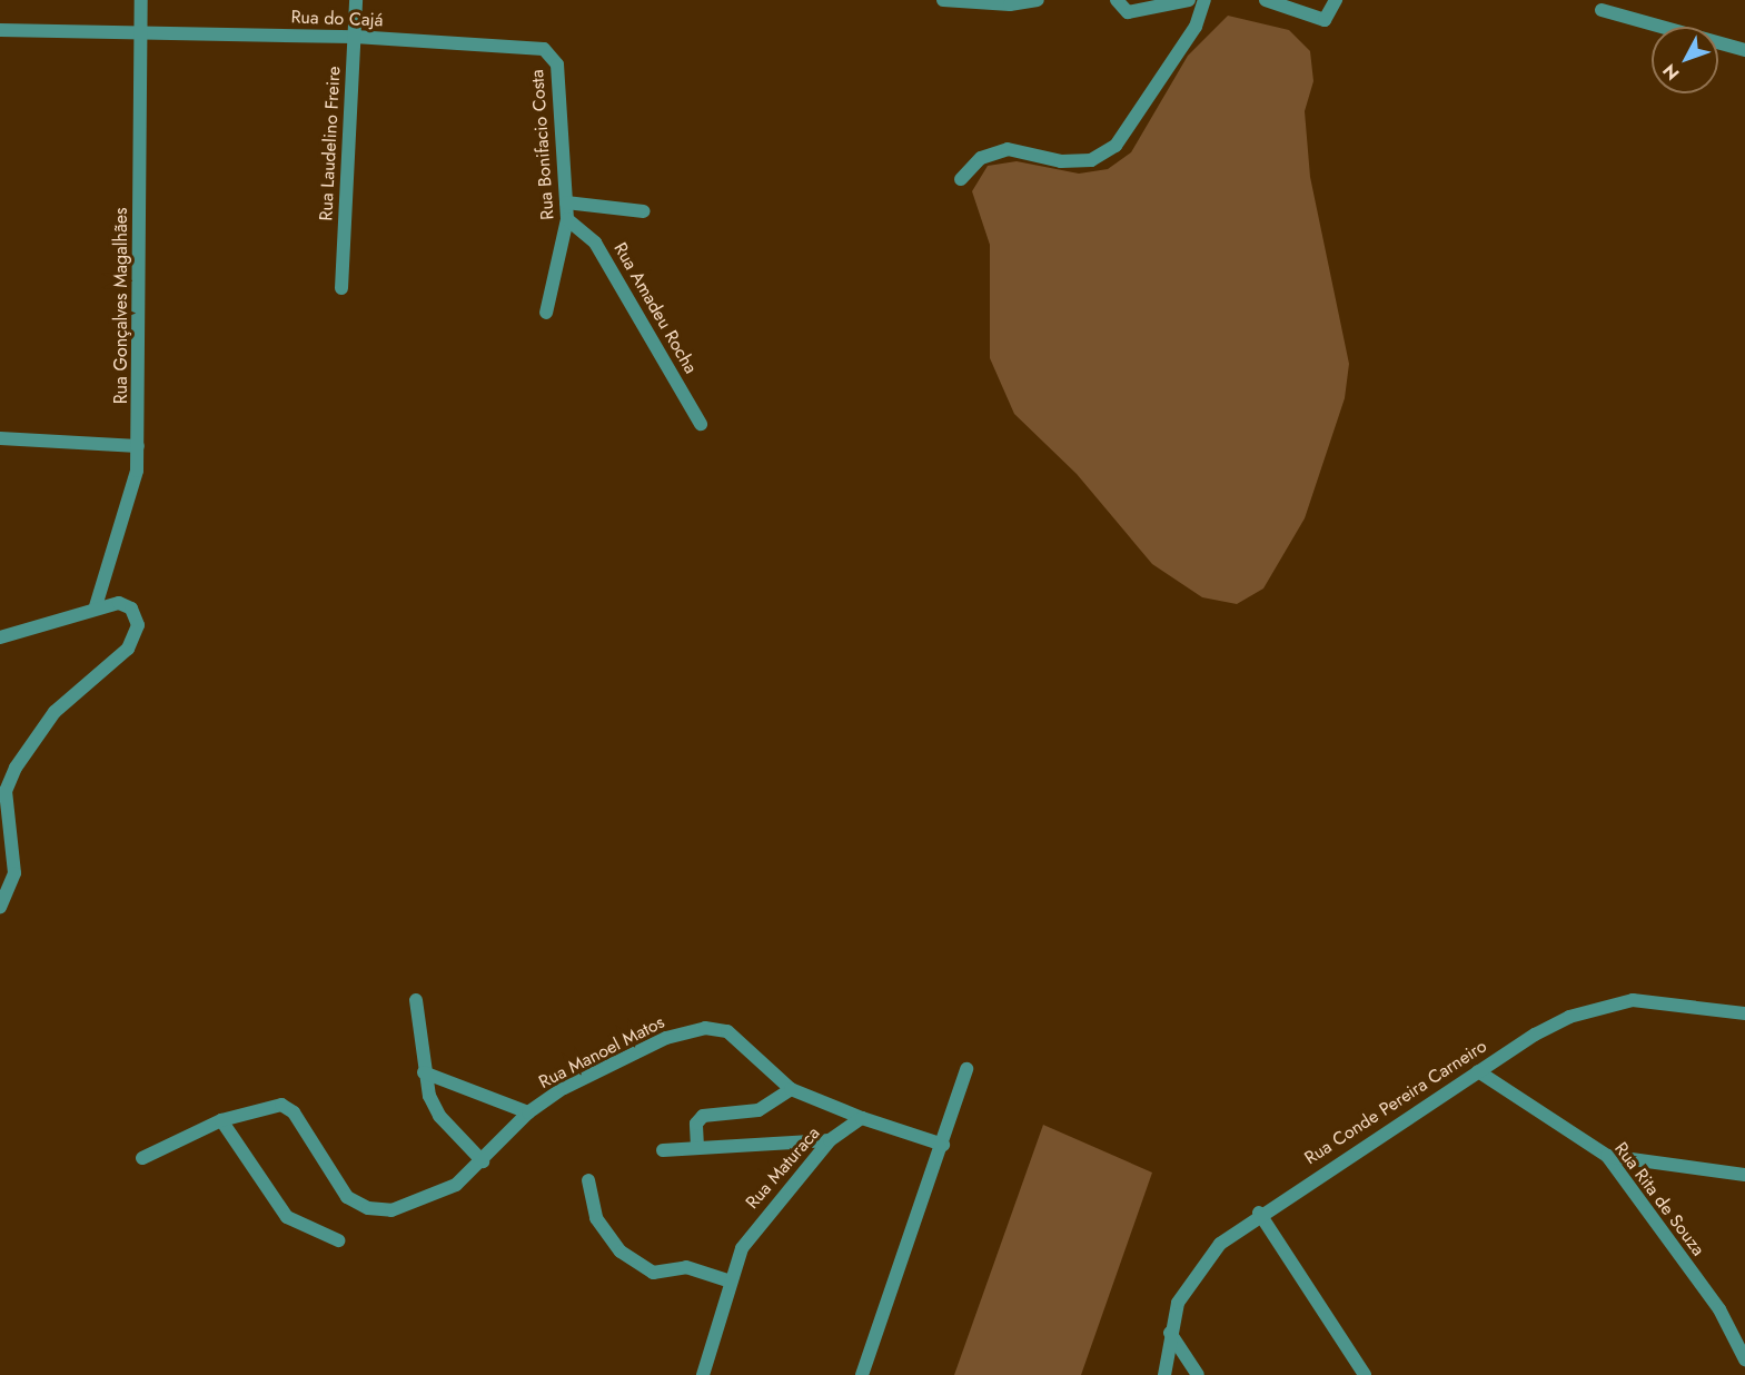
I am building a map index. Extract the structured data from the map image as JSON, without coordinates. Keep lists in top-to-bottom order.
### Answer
{
  "streets": {
    "street": [
      "Rua do Cajá",
      "Rua Laudelino Freire",
      "Rua Bonifacio Costa",
      "Rua Gonçalves Magalhães",
      "Rua Amadeu Rocha",
      "Rua Manoel Matos",
      "Rua Conde Pereira Carneiro",
      "Rua Maturaca",
      "Rua Rita de Souza"
    ]
  },
  "crossings": [
    ["Rua do Cajá", "Rua Laudelino Freire"],
    ["Rua do Cajá", "Rua Bonifacio Costa"],
    ["Rua do Cajá", "Rua Gonçalves Magalhães"],
    ["Rua Bonifacio Costa", "Rua Amadeu Rocha"],
    ["Rua Manoel Matos", "Rua Maturaca"],
    ["Rua Conde Pereira Carneiro", "Rua Rita de Souza"]
  ],
  "north": "bottom left"
}
